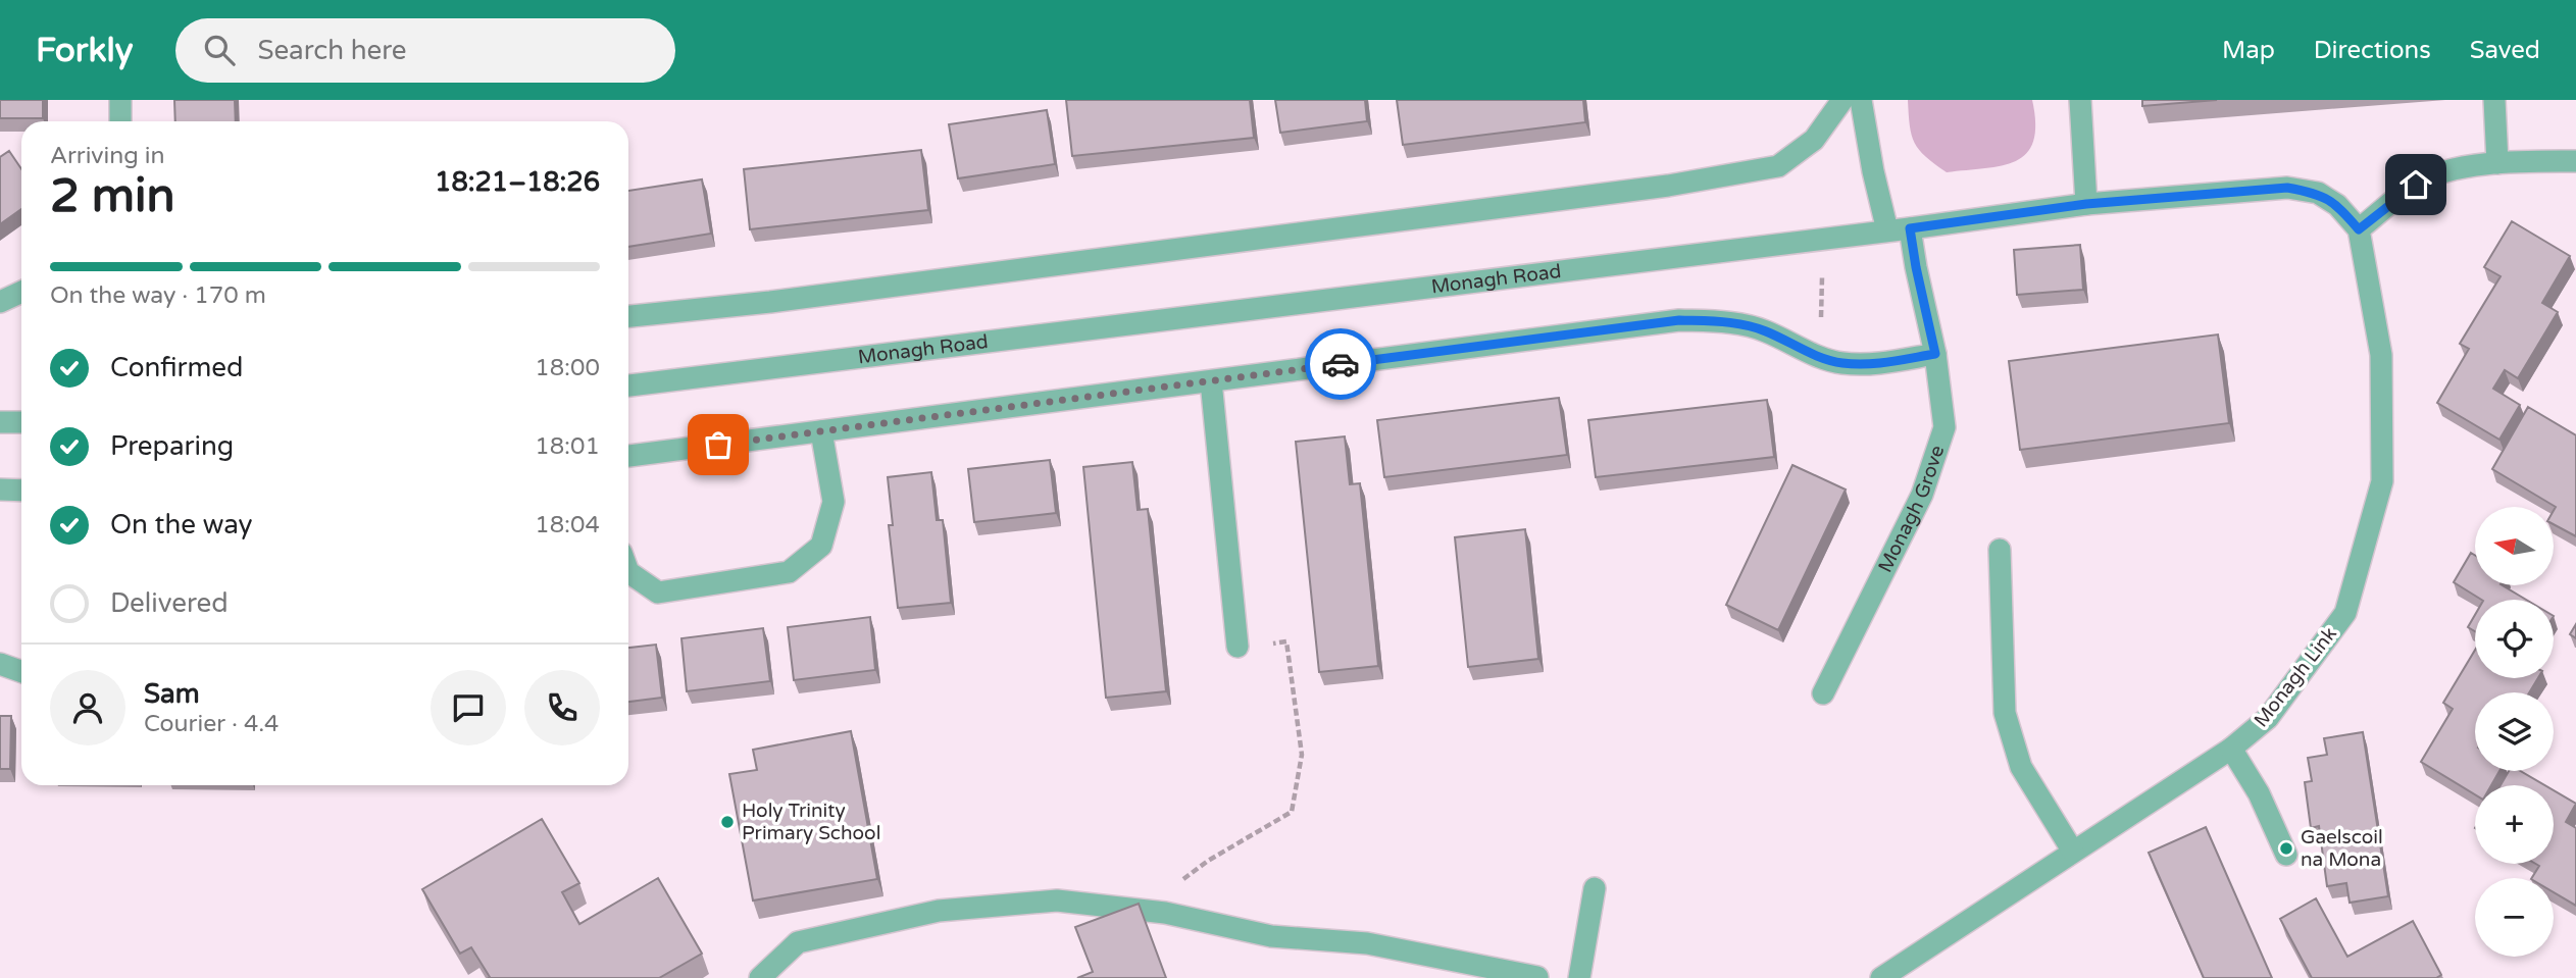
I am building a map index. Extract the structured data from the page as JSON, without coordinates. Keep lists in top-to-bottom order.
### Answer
{
  "streets": {
    "street": ["Monagh Road", "Monagh Grove", "Monagh Link"]
  },
  "crossings": [
    ["Monagh Road", "Monagh Grove"],
    ["Monagh Road", "Monagh Link"]
  ],
  "places": ["Holy Trinity Primary School", "Gaelscoil na Mona"],
  "north": "left",
  "page": {
    "header": "Forkly",
    "search": "Search here",
    "nav": ["Map", "Directions", "Saved"],
    "heading": ["2 min", "Arriving in", "18:21–18:26"],
    "panel": ["Sam", "Courier · 4.4"],
    "bar": "On the way · 170 m",
    "list": [
      ["Confirmed", "18:00"],
      ["Preparing", "18:01"],
      ["On the way", "18:04"],
      "Delivered"
    ],
    "map_buttons": ["+", "−"]
  }
}
